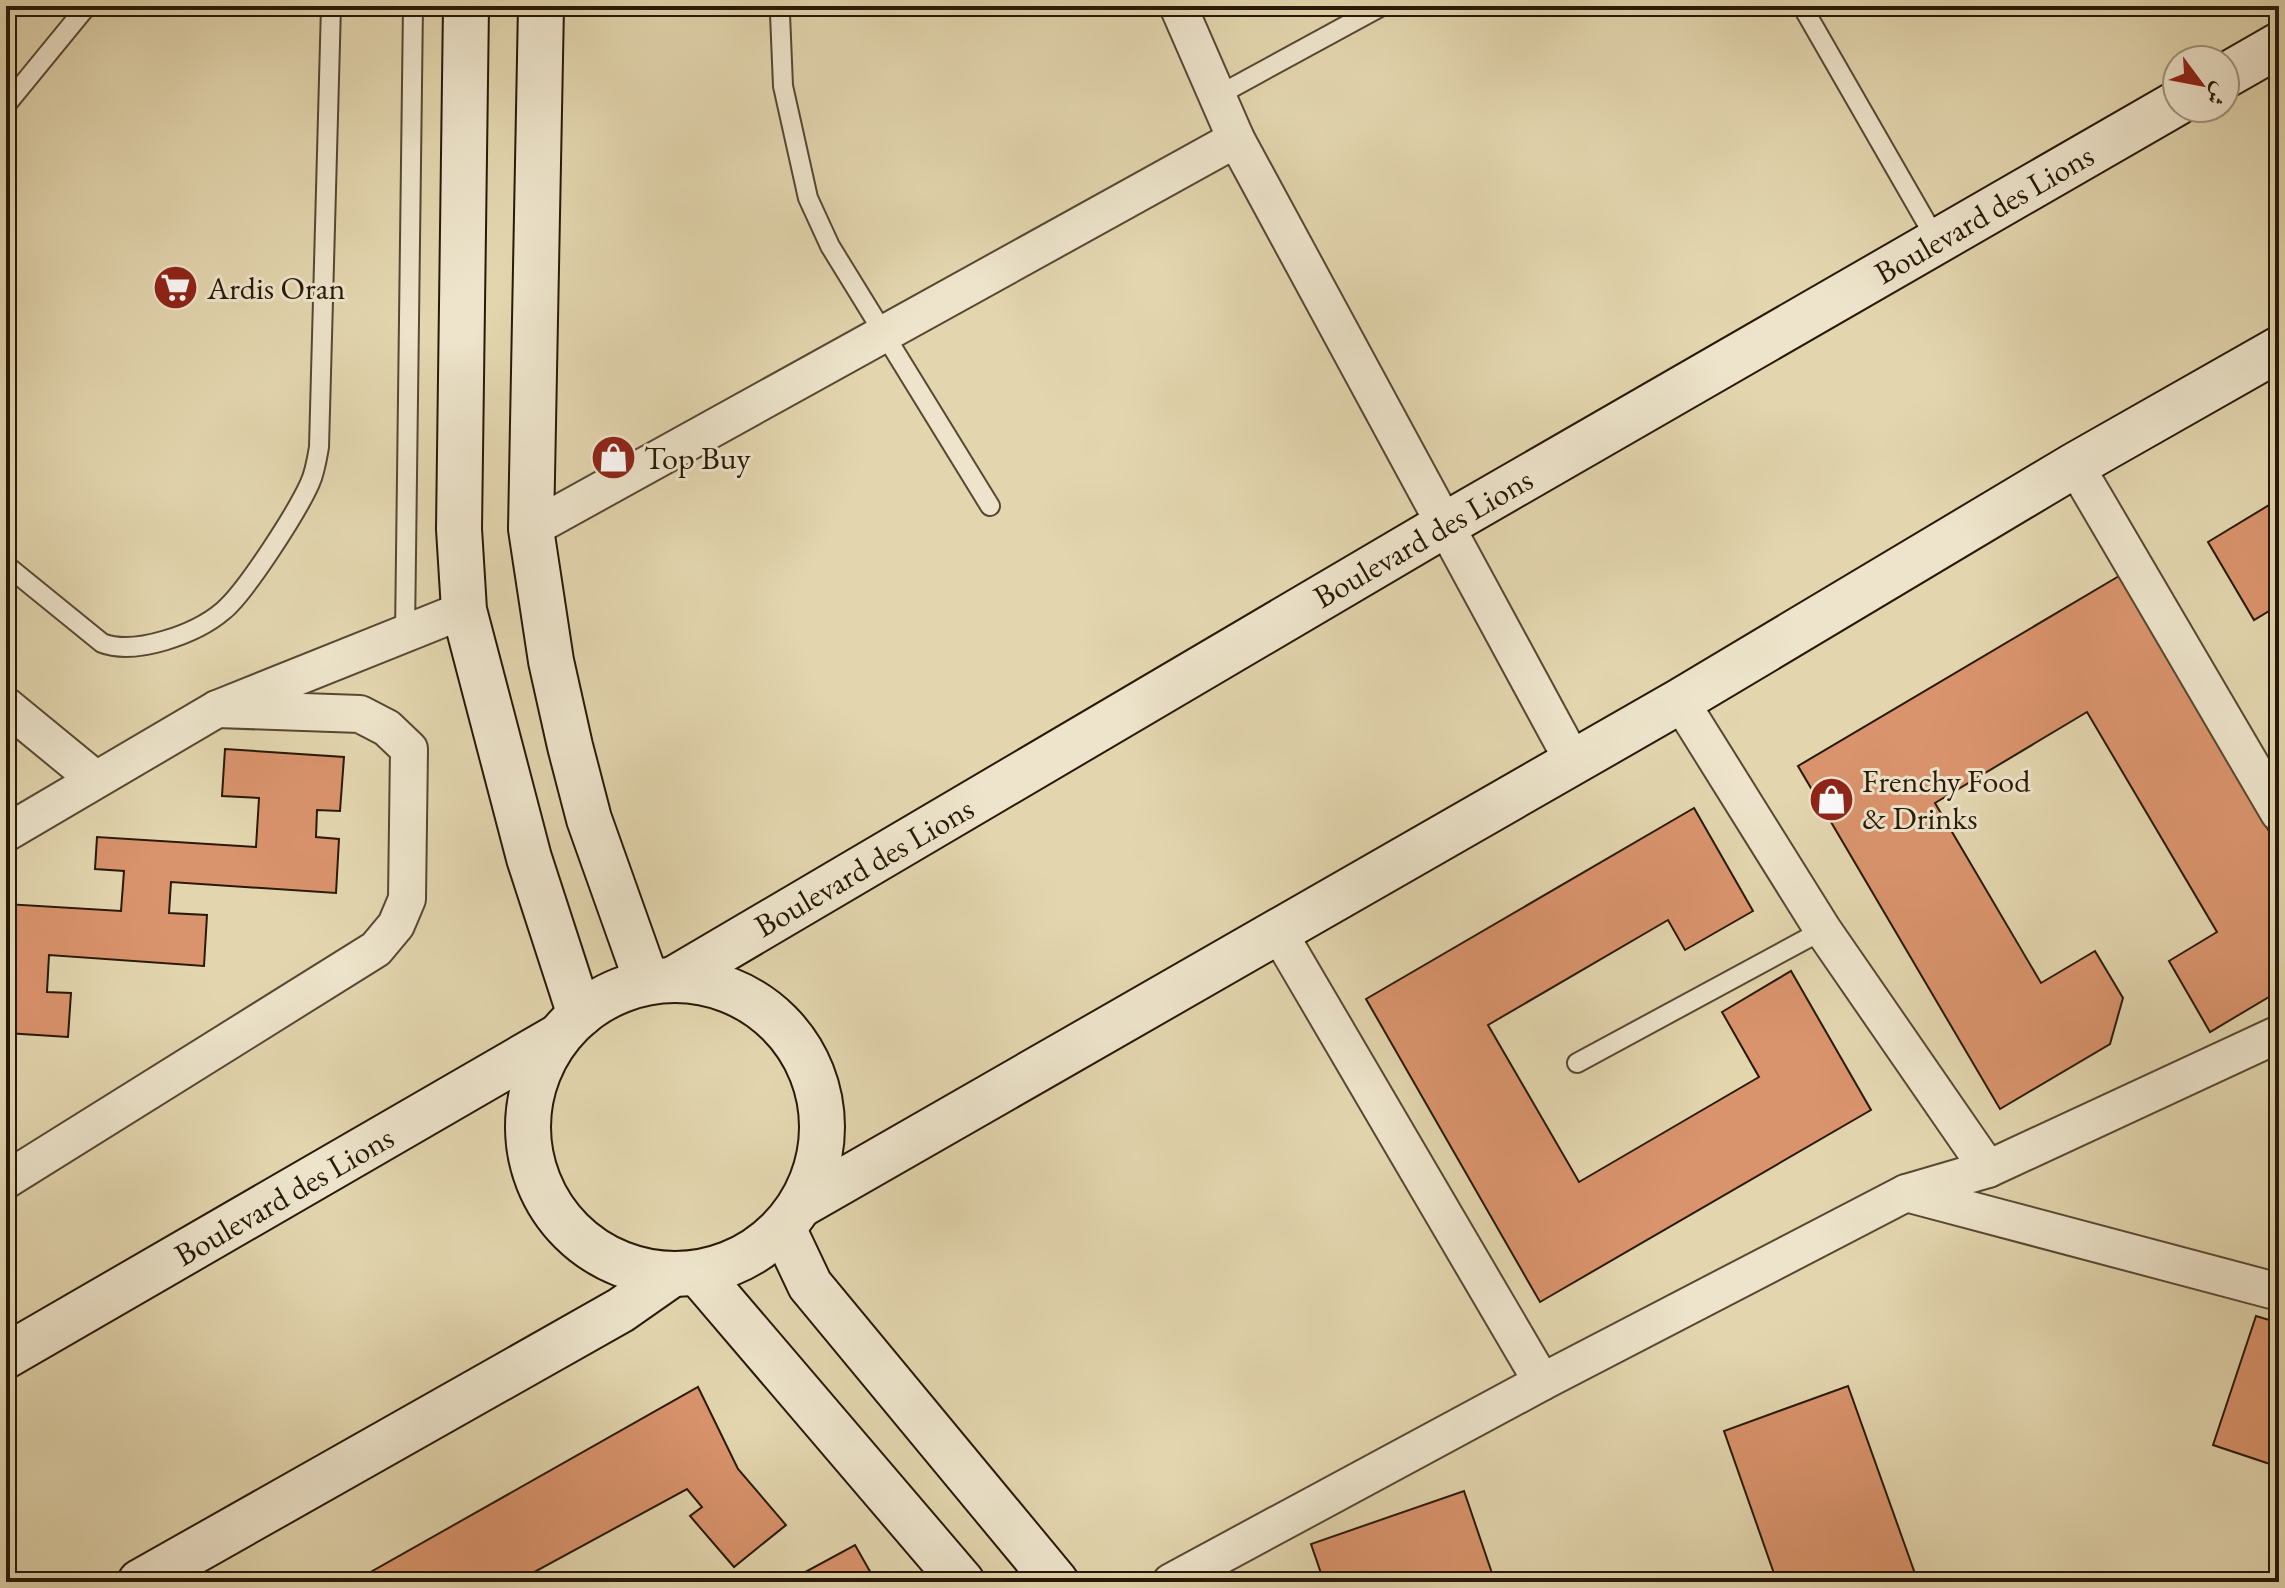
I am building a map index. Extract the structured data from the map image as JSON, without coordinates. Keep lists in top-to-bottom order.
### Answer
{
  "streets": {
    "main road": ["Boulevard des Lions"]
  },
  "places": {
    "supermarket": ["Ardis Oran"],
    "shop": ["Top Buy", "Frenchy Food & Drinks"]
  },
  "north": "bottom right"
}
